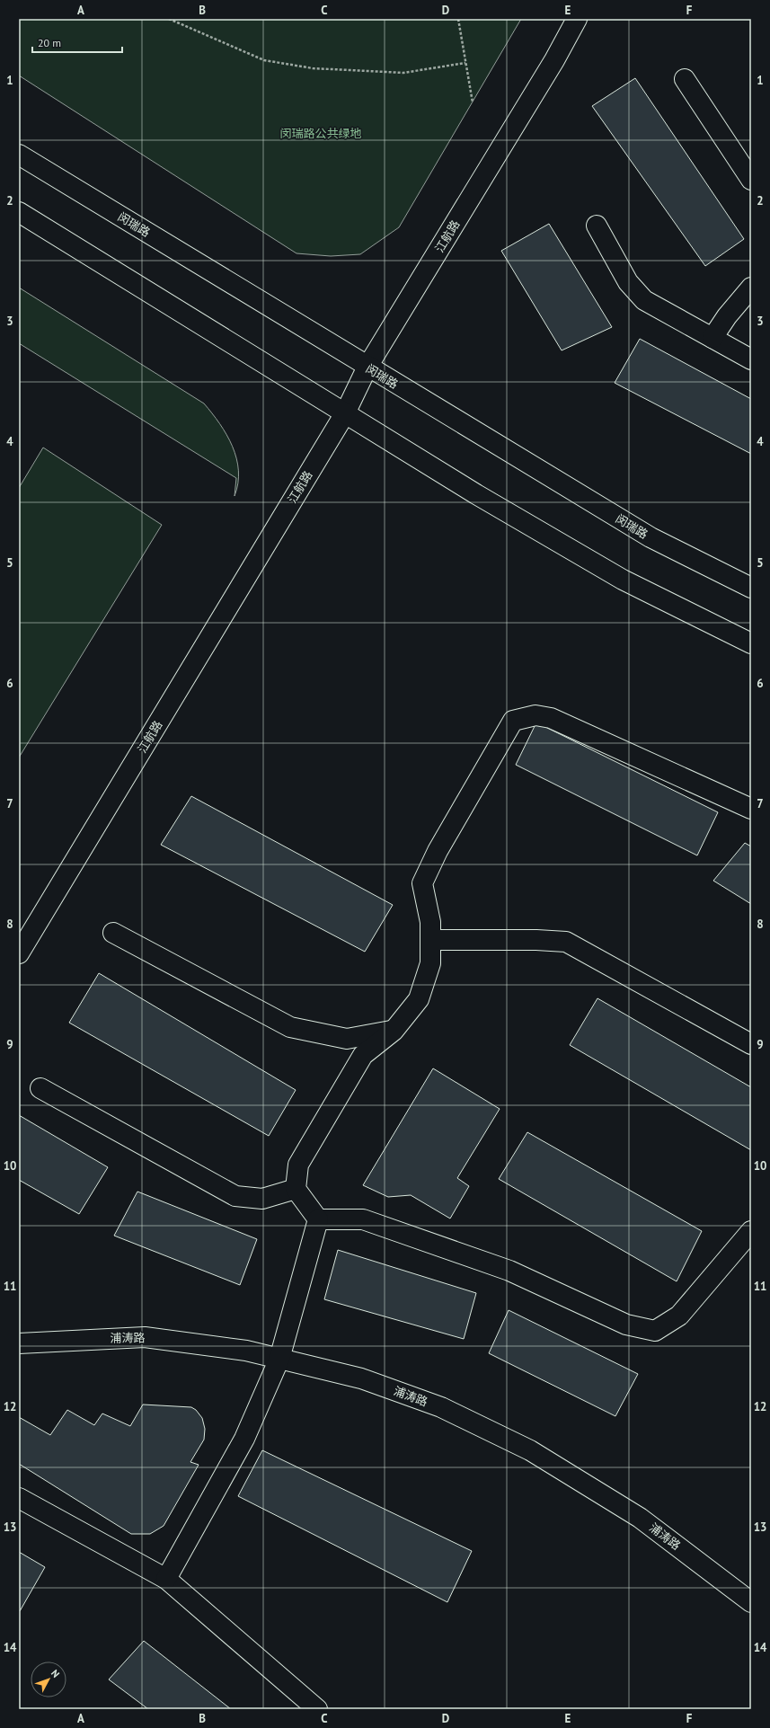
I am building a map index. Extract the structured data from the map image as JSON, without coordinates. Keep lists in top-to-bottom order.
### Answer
{
  "streets": {
    "street": ["闵瑞路", "江航路", "浦涛路"]
  },
  "crossings": [
    ["闵瑞路", "江航路"]
  ],
  "parks": ["闵瑞路公共绿地"],
  "scale_bar": "20 m",
  "north": "top right",
  "grid": {
    "columns": [
      "A",
      "B",
      "C",
      "D",
      "E",
      "F"
    ],
    "rows": [
      "1",
      "2",
      "3",
      "4",
      "5",
      "6",
      "7",
      "8",
      "9",
      "10",
      "11",
      "12",
      "13",
      "14"
    ]
  }
}
